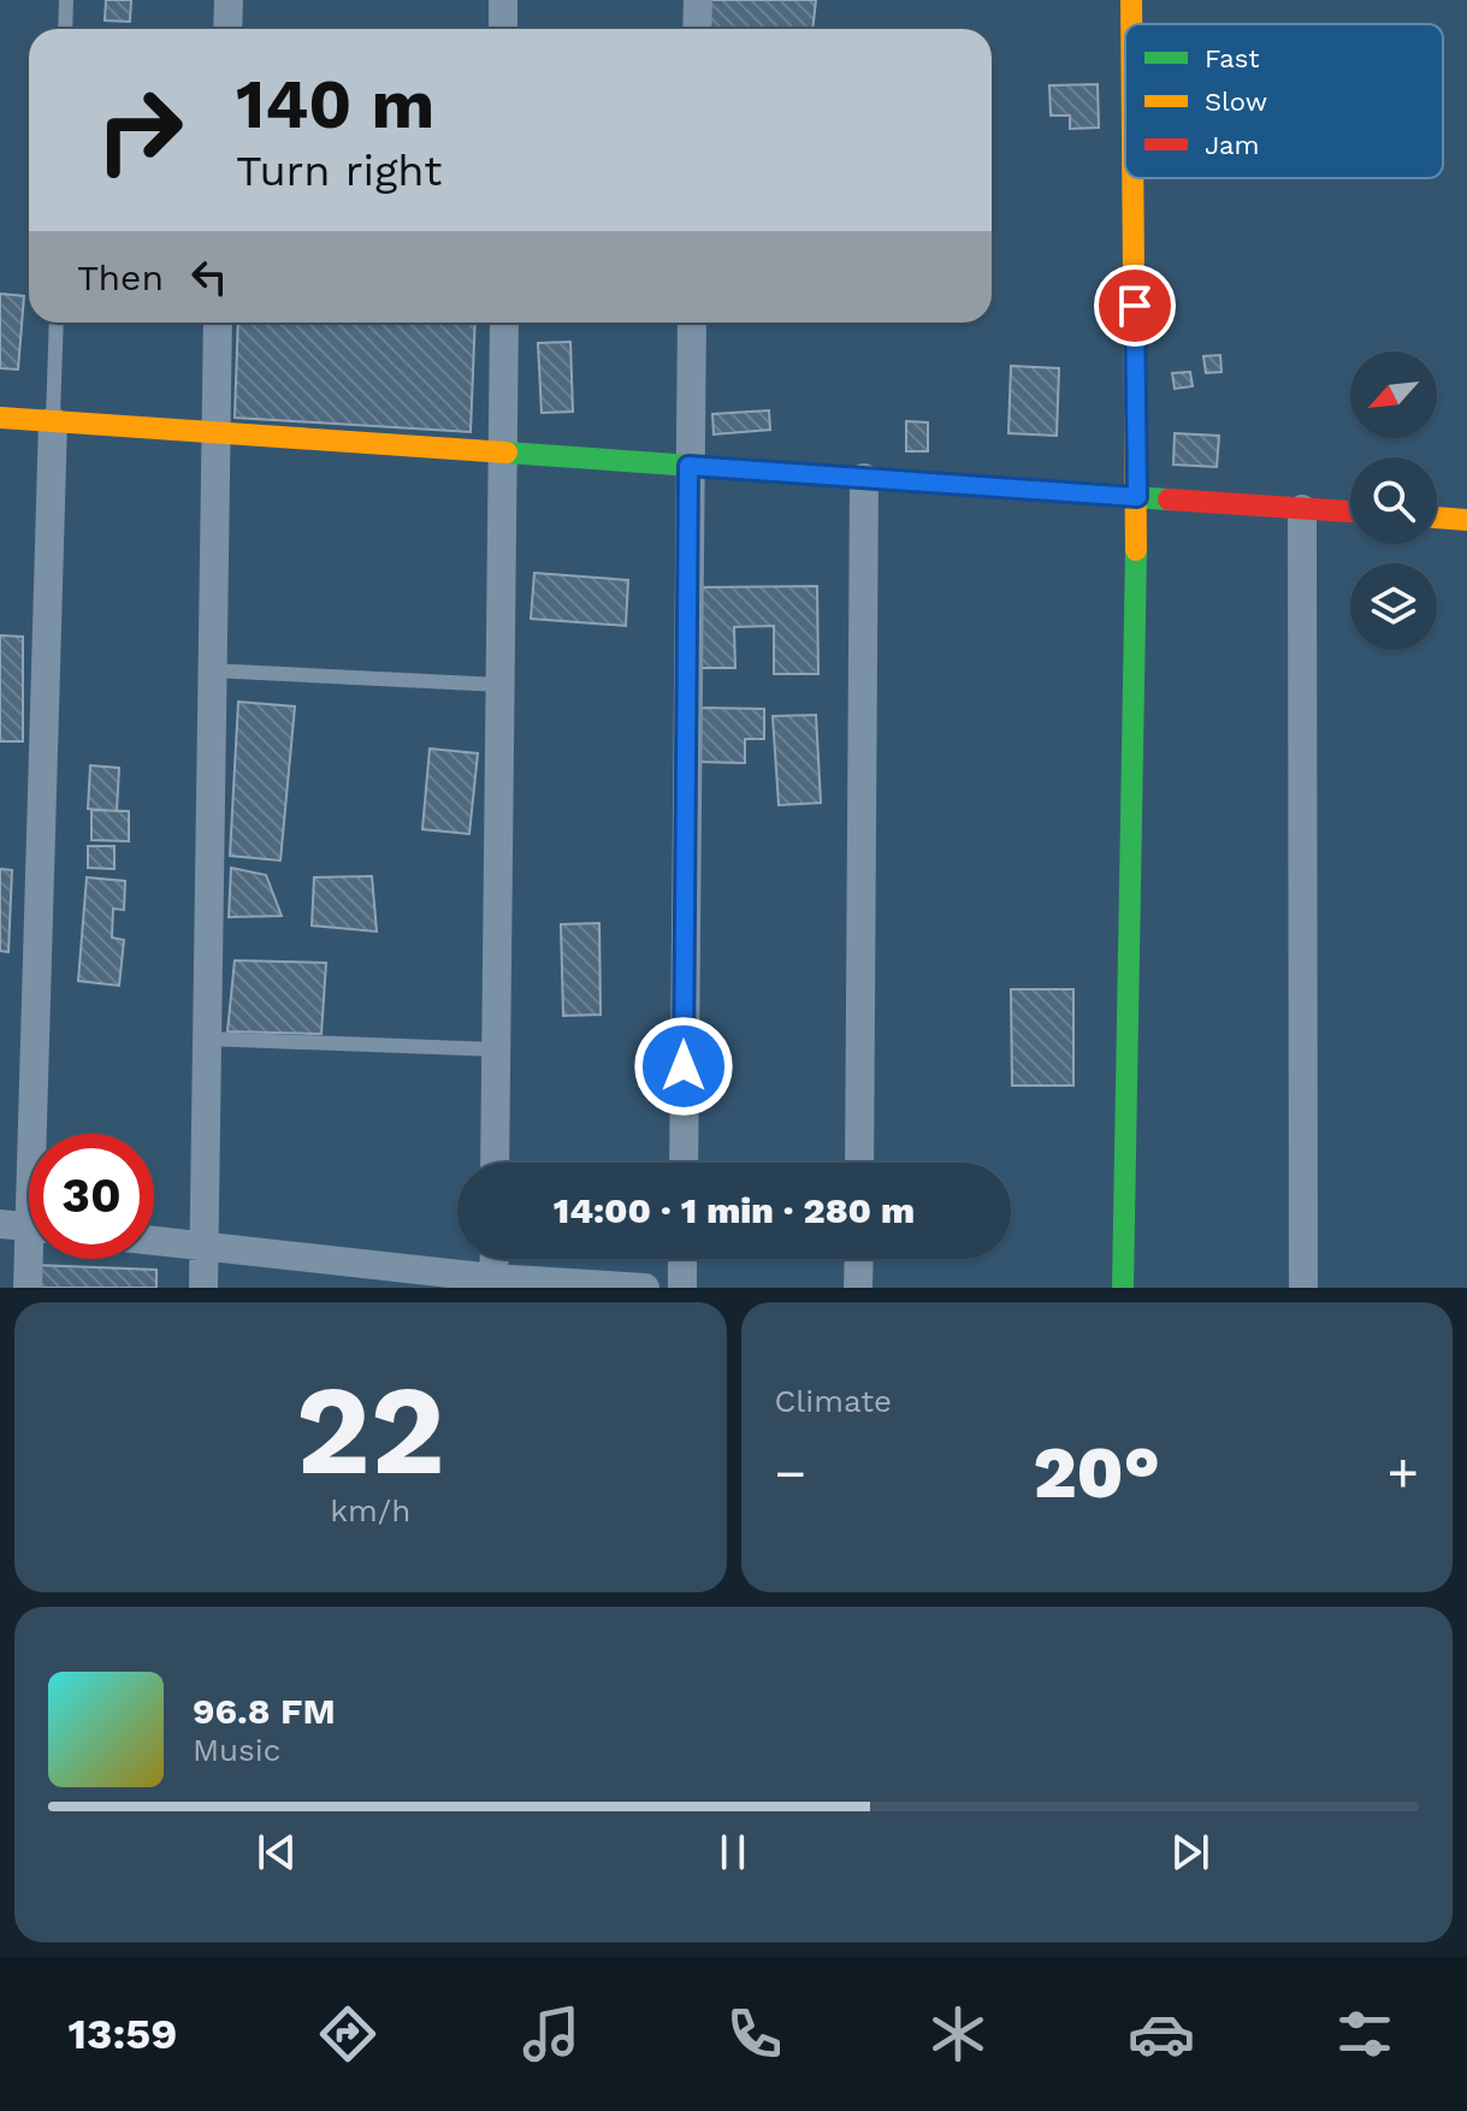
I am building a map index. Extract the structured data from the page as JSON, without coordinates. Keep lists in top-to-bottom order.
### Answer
{
  "legend": ["Fast", "Slow", "Jam"],
  "north": "bottom left",
  "page": {
    "turn": ["140 m", "Turn right"],
    "then": "Then",
    "limit": "30",
    "trip": "14:00 · 1 min · 280 m",
    "tile": [
      ["22", "km/h"],
      "Climate"
    ],
    "heat": ["−", "20°", "+"],
    "song": ["96.8 FM", "Music"],
    "tabs": "13:59"
  }
}
